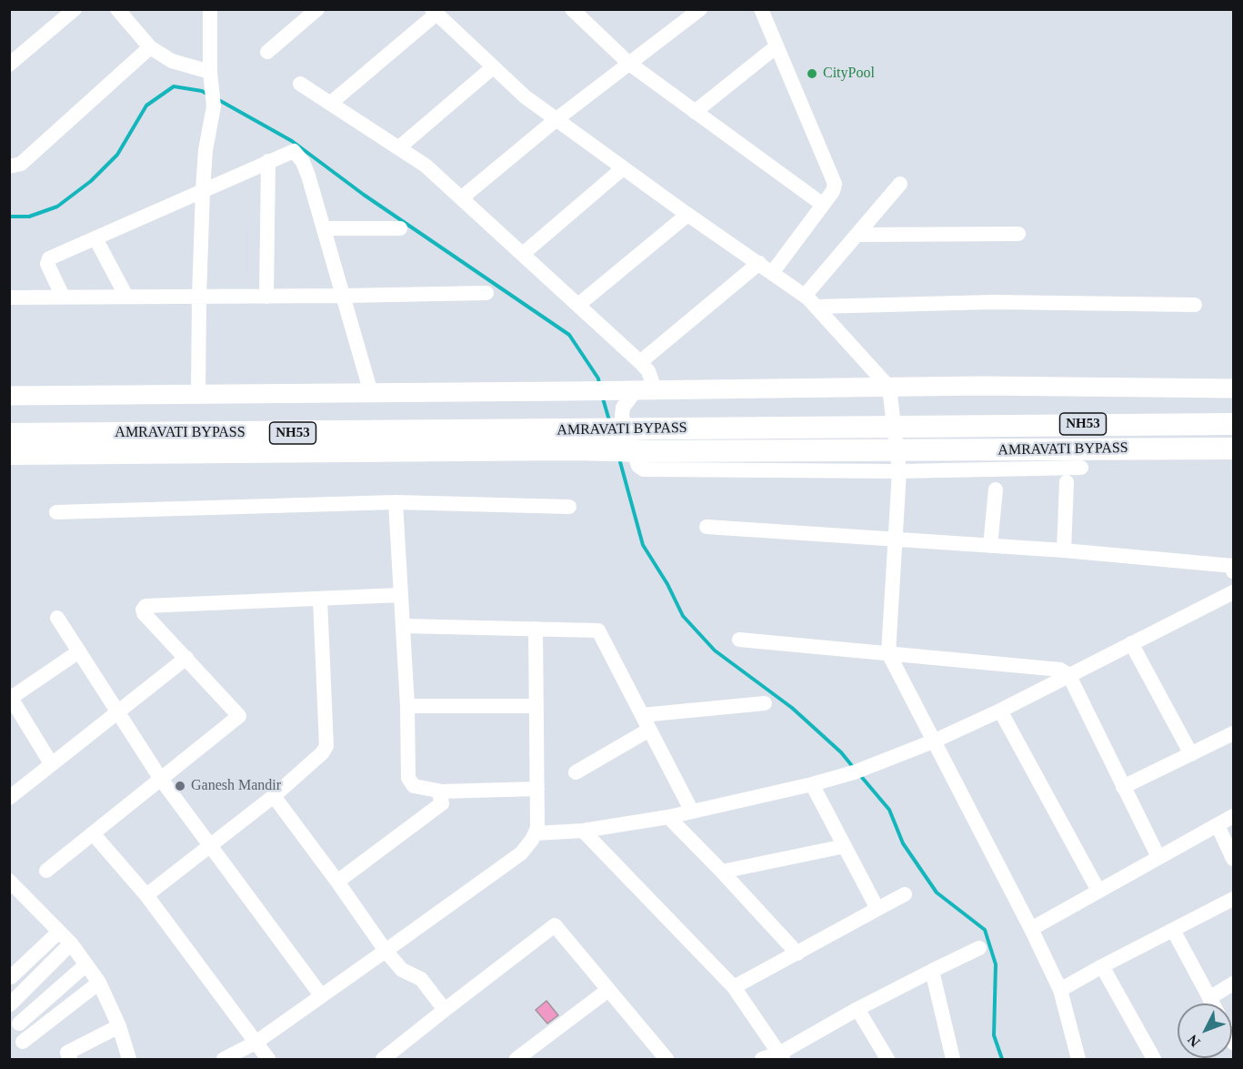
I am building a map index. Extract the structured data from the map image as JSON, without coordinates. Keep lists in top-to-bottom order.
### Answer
{
  "streets": {
    "highway": ["NH53", "AMRAVATI BYPASS"]
  },
  "places": ["CityPool", "Ganesh Mandir"],
  "north": "bottom left"
}
